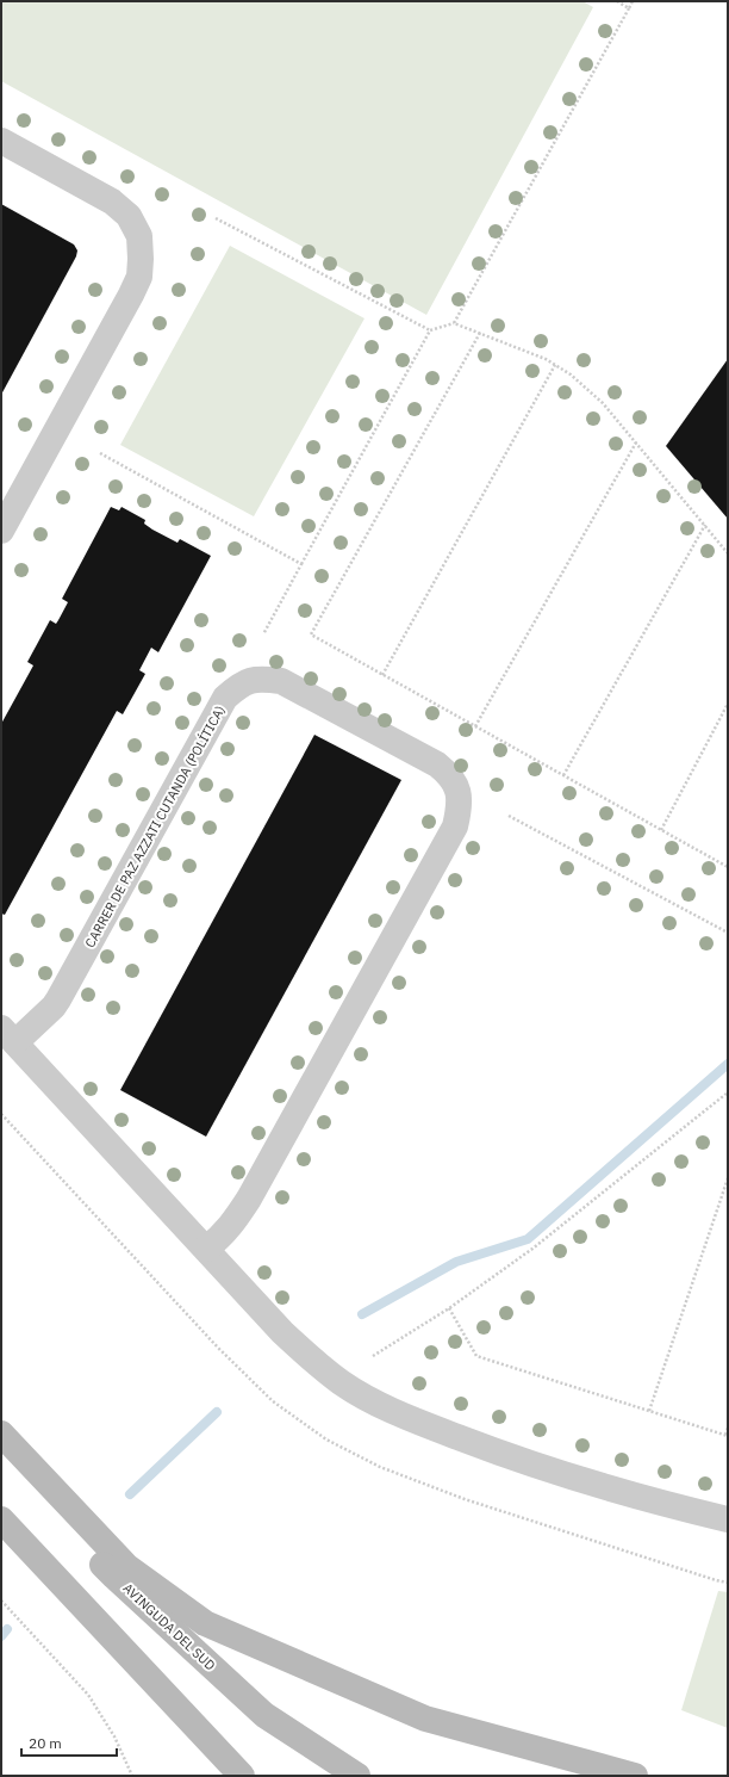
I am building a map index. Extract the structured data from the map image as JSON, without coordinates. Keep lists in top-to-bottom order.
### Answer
{
  "streets": {
    "main road": ["AVINGUDA DEL SUD"],
    "street": ["CARRER DE PAZ AZZATI CUTANDA (POLÍTICA)"]
  },
  "scale_bar": "20 m"
}
